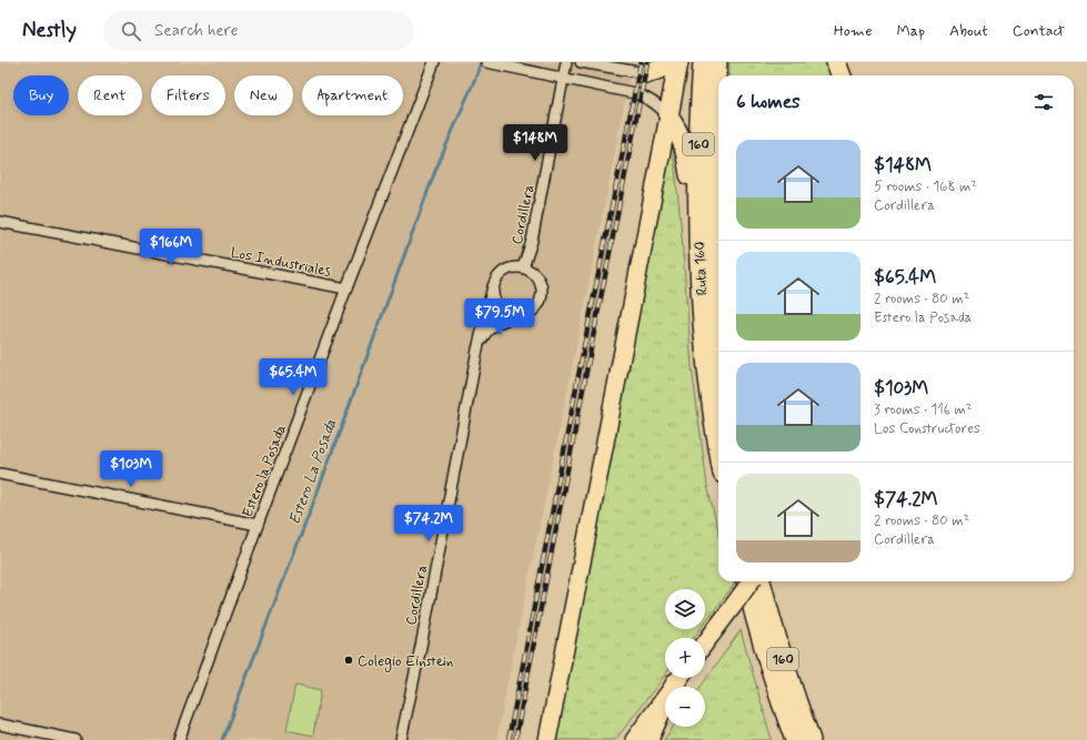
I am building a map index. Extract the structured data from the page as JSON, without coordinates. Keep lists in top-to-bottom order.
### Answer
{
  "streets": {
    "highway": ["160", "Ruta 160"],
    "street": ["Cordillera", "Los Industriales", "Estero la Posada"]
  },
  "crossings": [
    ["Los Industriales", "Estero la Posada"]
  ],
  "water": ["Estero La Posada"],
  "places": ["Colegio Einstein"],
  "page": {
    "header": "Nestly",
    "search": "Search here",
    "nav": [
      "Home",
      "Map",
      "About",
      "Contact"
    ],
    "chip": [
      "Buy",
      "Rent",
      "Filters",
      "New",
      "Apartment"
    ],
    "heading": "6 homes",
    "price": [
      "$148M",
      "$166M",
      "$79.5M",
      "$65.4M",
      "$103M",
      "$74.2M"
    ],
    "list": [
      {
        "name": "$148M",
        "note": "5 rooms · 168 m² · Cordillera"
      },
      {
        "name": "$65.4M",
        "note": "2 rooms · 80 m² · Estero la Posada"
      },
      {
        "name": "$103M",
        "note": "3 rooms · 116 m² · Los Constructores"
      },
      {
        "name": "$74.2M",
        "note": "2 rooms · 80 m² · Cordillera"
      }
    ],
    "map_buttons": ["+", "−"]
  }
}
